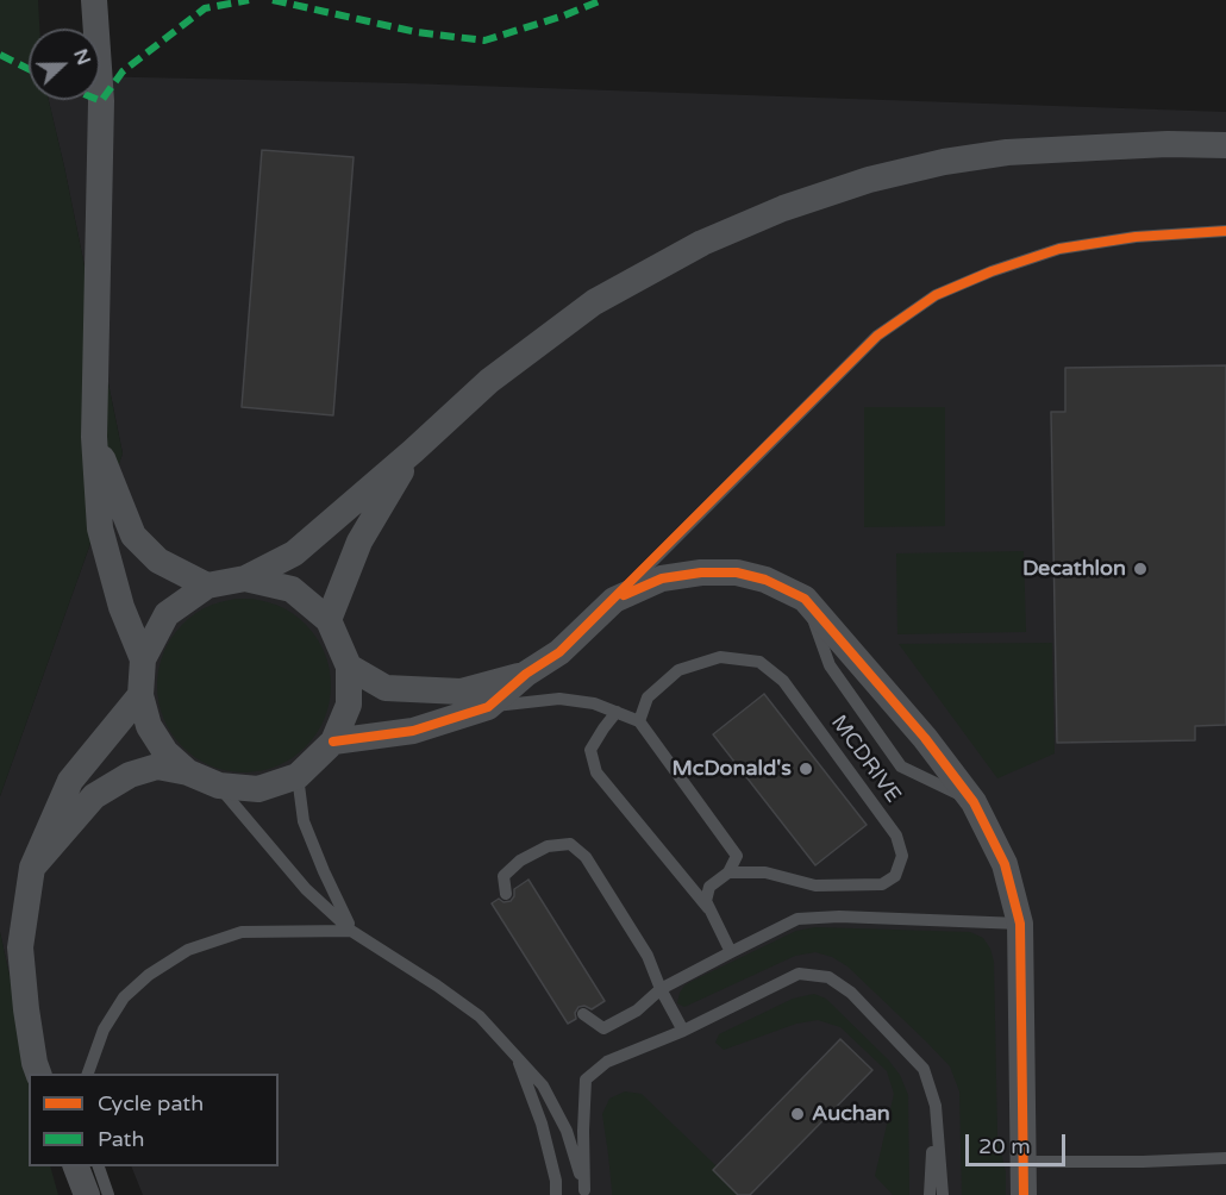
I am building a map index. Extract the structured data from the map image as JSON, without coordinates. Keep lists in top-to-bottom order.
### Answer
{
  "streets": {
    "lane": ["MCDRIVE"]
  },
  "places": ["Decathlon", "McDonald's", "Auchan"],
  "legend": ["Cycle path", "Path"],
  "scale_bar": "20 m",
  "north": "right"
}
